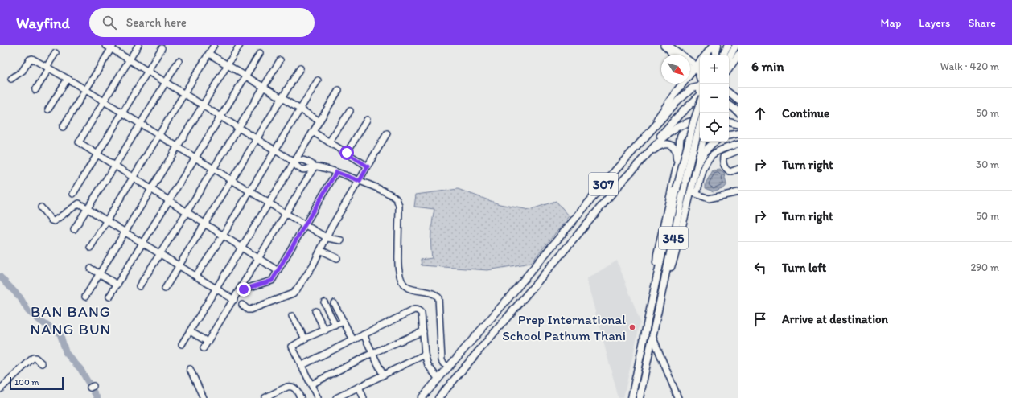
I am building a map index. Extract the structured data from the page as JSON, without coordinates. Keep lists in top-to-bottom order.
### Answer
{
  "streets": {
    "main road": ["307", "345"]
  },
  "districts": ["BAN BANG NANG BUN"],
  "places": ["Prep International School Pathum Thani"],
  "scale_bar": "100 m",
  "north": "bottom right",
  "page": {
    "header": "Wayfind",
    "search": "Search here",
    "nav": ["Map", "Layers", "Share"],
    "heading": ["6 min", "Walk · 420 m"],
    "map_buttons": ["+", "−"],
    "list": [
      ["Continue", "50 m"],
      ["Turn right", "30 m"],
      ["Turn right", "50 m"],
      ["Turn left", "290 m"],
      "Arrive at destination"
    ],
    "scale": "100 m"
  }
}
